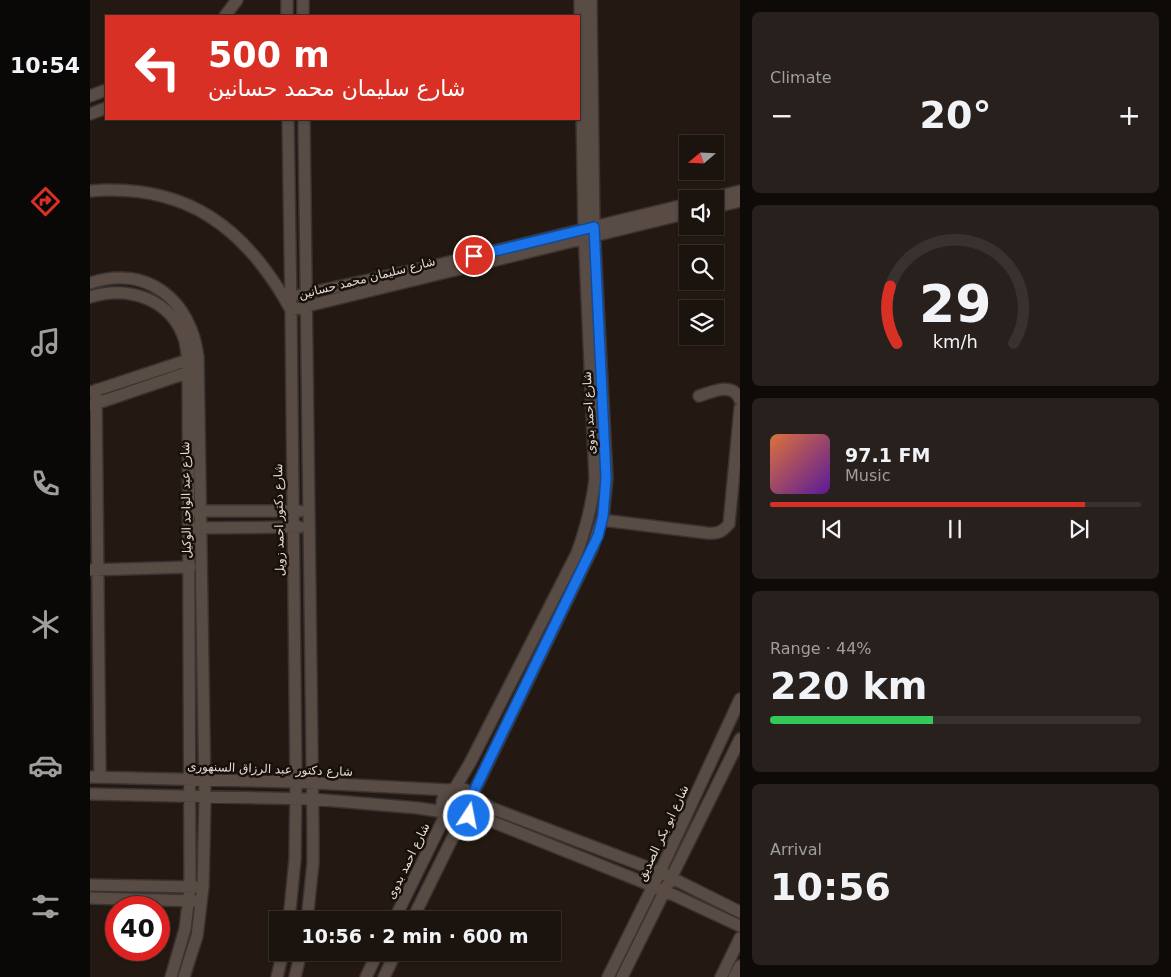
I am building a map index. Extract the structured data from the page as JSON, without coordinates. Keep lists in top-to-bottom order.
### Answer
{
  "streets": {
    "street": [
      "شارع سليمان محمد حسانين",
      "شارع احمد بدوى",
      "شارع عبد الواحد الوكيل",
      "شارع دكتور احمد زويل",
      "شارع دكتور عبد الرزاق السنهورى",
      "شارع ابو بكر الصديق"
    ]
  },
  "crossings": [
    ["شارع سليمان محمد حسانين", "شارع احمد بدوى"],
    ["شارع سليمان محمد حسانين", "شارع دكتور احمد زويل"],
    ["شارع احمد بدوى", "شارع دكتور عبد الرزاق السنهورى"],
    ["شارع عبد الواحد الوكيل", "شارع دكتور عبد الرزاق السنهورى"],
    ["شارع دكتور احمد زويل", "شارع دكتور عبد الرزاق السنهورى"]
  ],
  "north": "left",
  "page": {
    "tabs": "10:54",
    "tile": [
      "Climate",
      ["Range · 44%", "220 km"],
      ["Arrival", "10:56"]
    ],
    "turn": ["500 m", "شارع سليمان محمد حسانين"],
    "heat": ["−", "20°", "+"],
    "song": ["97.1 FM", "Music"],
    "limit": "40",
    "trip": "10:56 · 2 min · 600 m",
    "gauge": ["29", "km/h"]
  }
}
